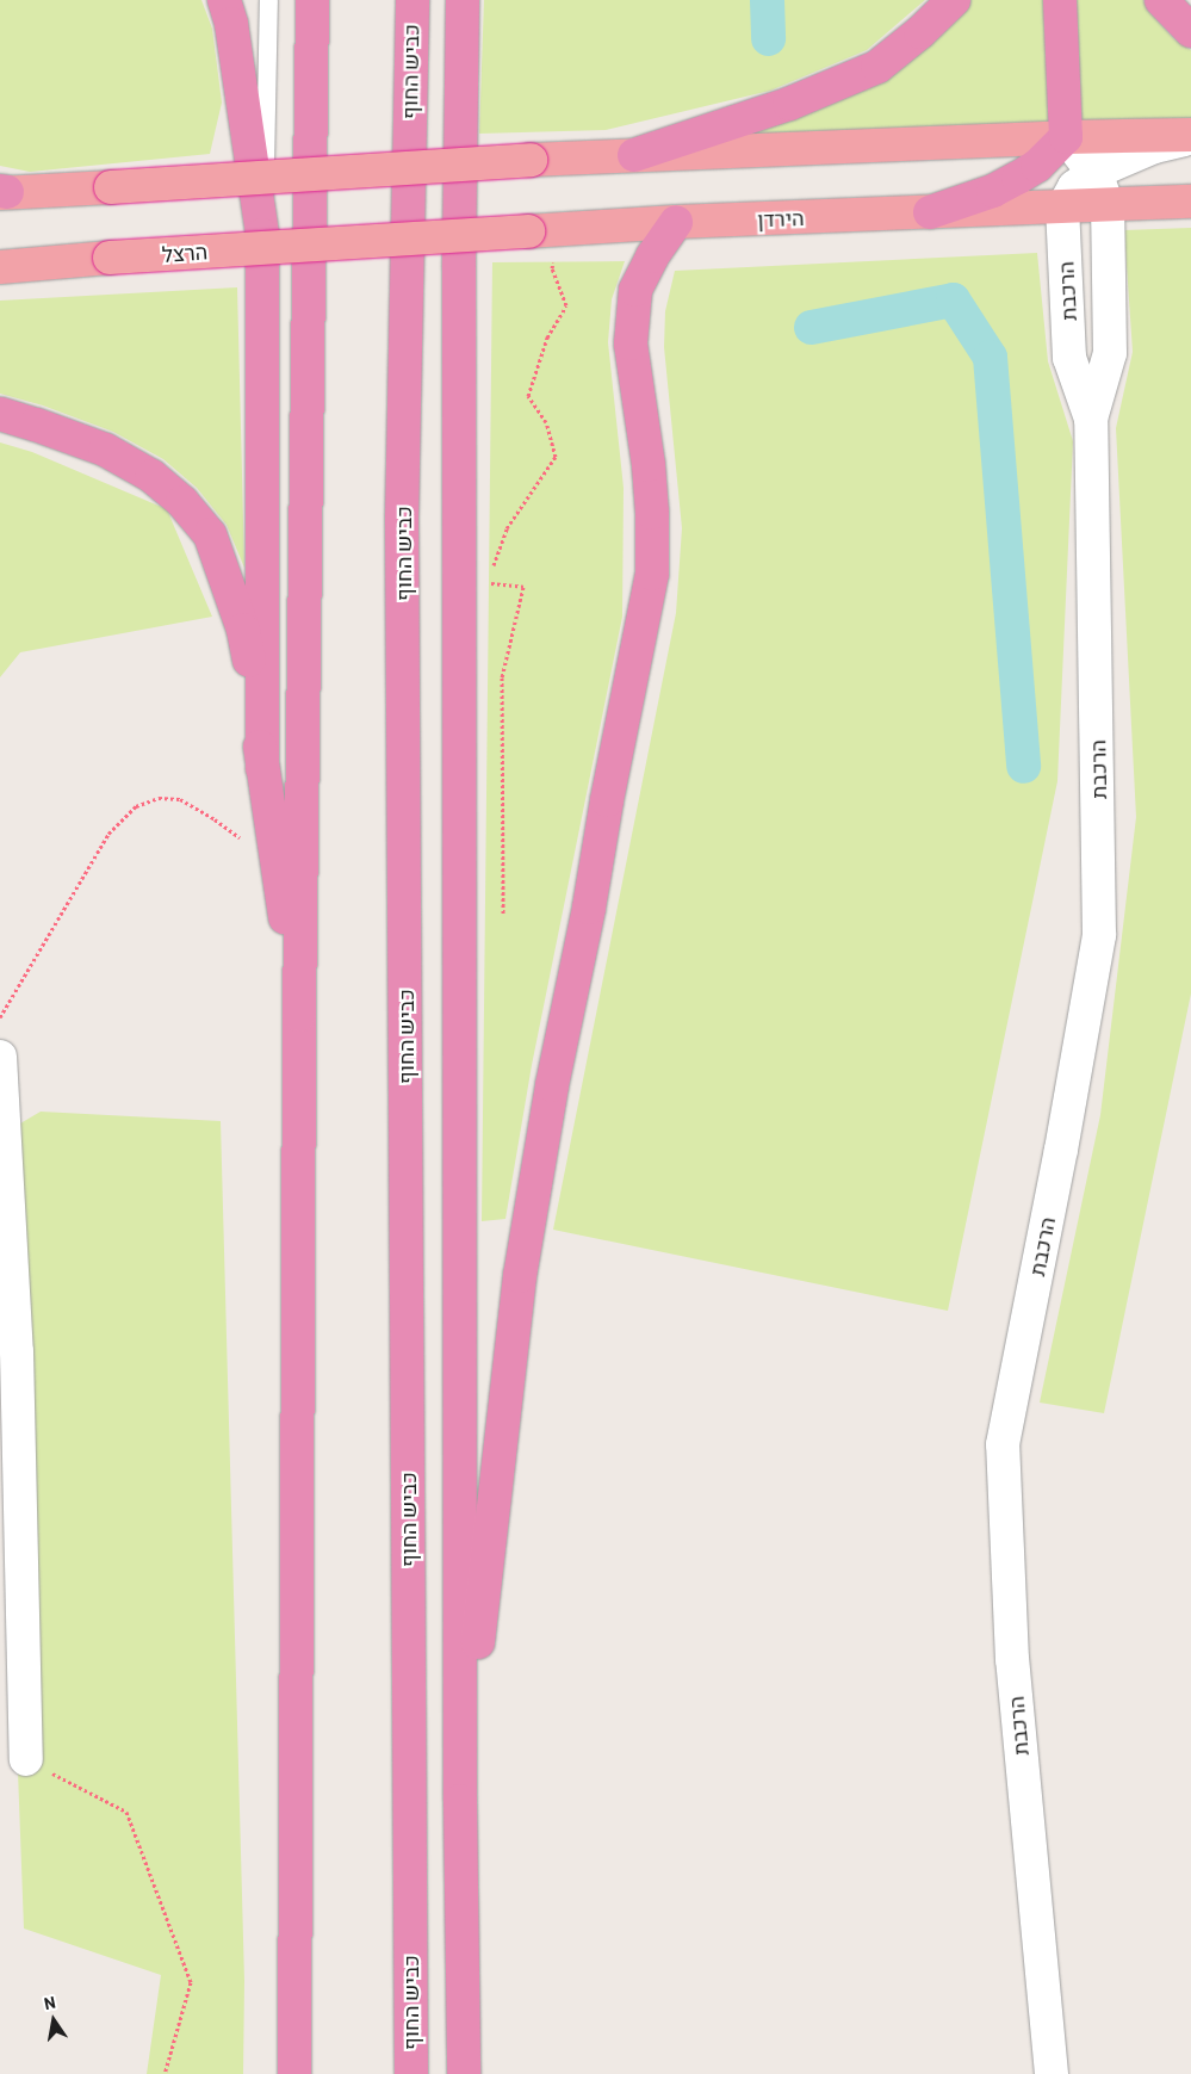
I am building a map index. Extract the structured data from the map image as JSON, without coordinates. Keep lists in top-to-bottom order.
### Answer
{
  "streets": {
    "highway": ["כביש החוף", "הירדן", "הרצל"],
    "street": ["הרכבת"]
  },
  "crossings": [
    ["הירדן", "הרצל"],
    ["הירדן", "הרכבת"]
  ],
  "north": "top"
}
